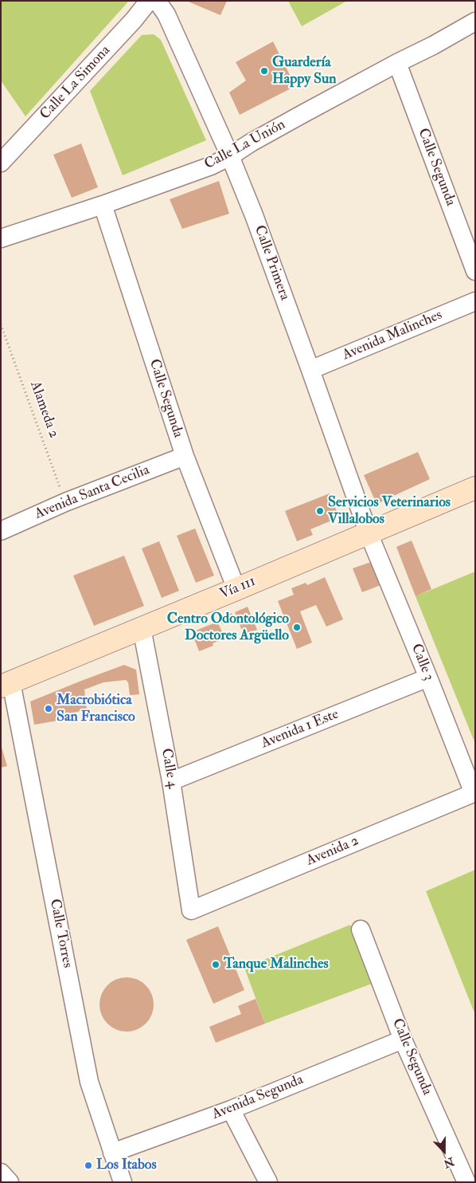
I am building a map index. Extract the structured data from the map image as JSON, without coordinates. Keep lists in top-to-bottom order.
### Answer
{
  "streets": {
    "main road": ["Vía 111"],
    "street": [
      "Calle La Simona",
      "Calle La Unión",
      "Calle Segunda",
      "Calle Primera",
      "Avenida Malinches",
      "Avenida Santa Cecilia",
      "Calle 3",
      "Avenida 1 Este",
      "Calle 4",
      "Avenida 2",
      "Calle Torres",
      "Avenida Segunda"
    ],
    "path": ["Alameda 2"]
  },
  "crossings": [
    ["Calle La Unión", "Calle Segunda"],
    ["Calle La Unión", "Calle Primera"],
    ["Calle Segunda", "Avenida Santa Cecilia"],
    ["Calle Segunda", "Vía 111"],
    ["Calle Segunda", "Avenida Segunda"],
    ["Calle Primera", "Avenida Malinches"],
    ["Calle Primera", "Vía 111"],
    ["Calle Primera", "Calle 3"],
    ["Alameda 2", "Avenida Santa Cecilia"],
    ["Vía 111", "Calle 3"],
    ["Vía 111", "Calle 4"],
    ["Vía 111", "Calle Torres"],
    ["Calle 3", "Avenida 1 Este"],
    ["Calle 3", "Avenida 2"],
    ["Avenida 1 Este", "Calle 4"],
    ["Calle 4", "Avenida 2"],
    ["Calle Torres", "Avenida Segunda"]
  ],
  "places": [
    "Guardería Happy Sun",
    "Servicios Veterinarios Villalobos",
    "Centro Odontológico Doctores Argüello",
    "Macrobiótica San Francisco",
    "Tanque Malinches",
    "Los Itabos"
  ],
  "north": "bottom"
}
